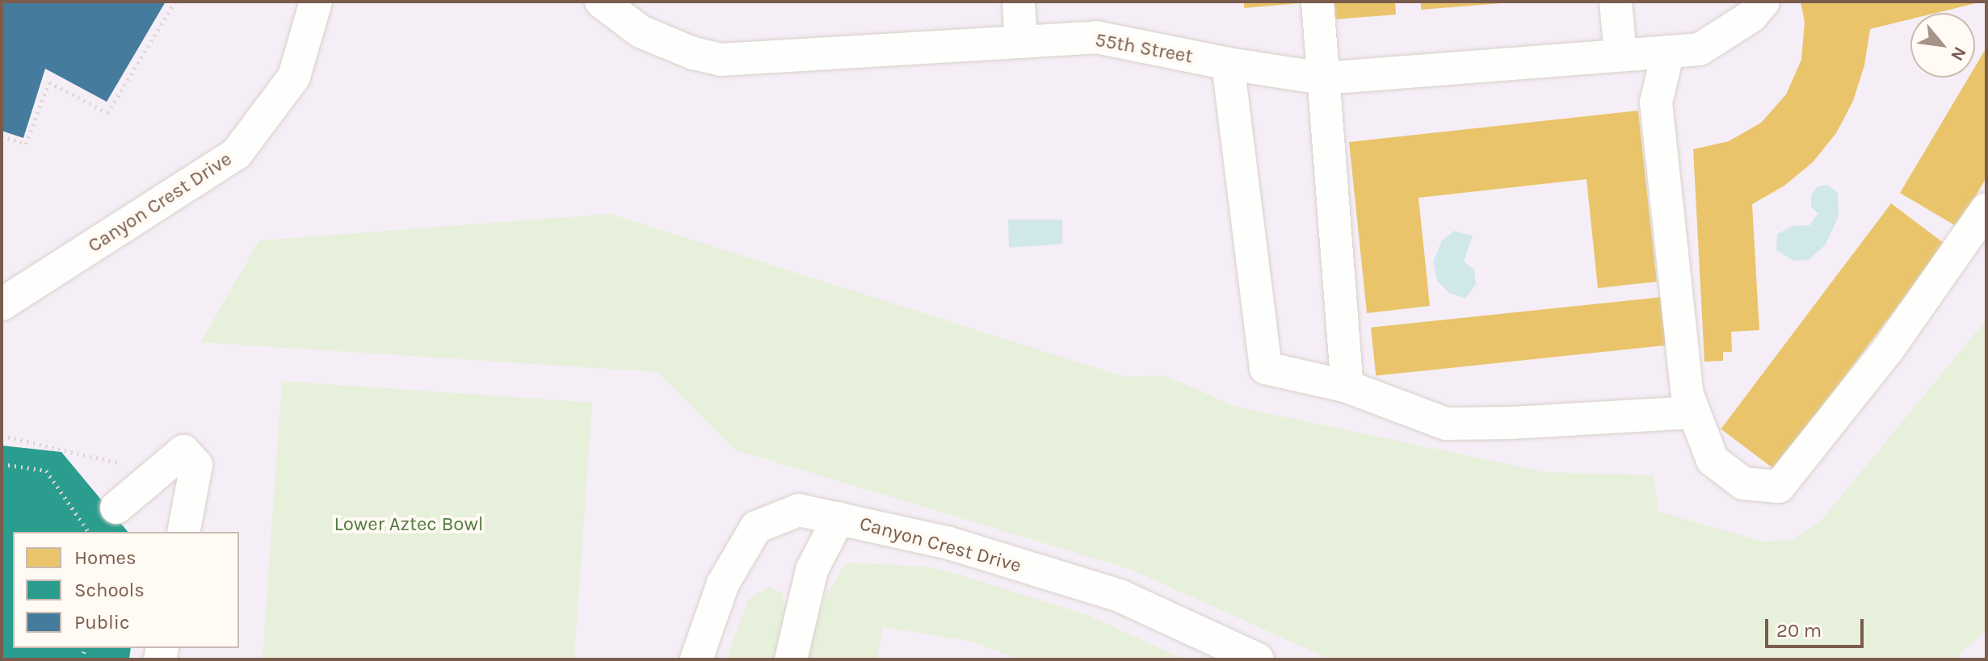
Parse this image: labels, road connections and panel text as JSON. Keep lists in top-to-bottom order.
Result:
{
  "streets": {
    "street": ["55th Street", "Canyon Crest Drive"]
  },
  "parks": ["Lower Aztec Bowl"],
  "legend": ["Homes", "Schools", "Public"],
  "scale_bar": "20 m",
  "north": "bottom right"
}
